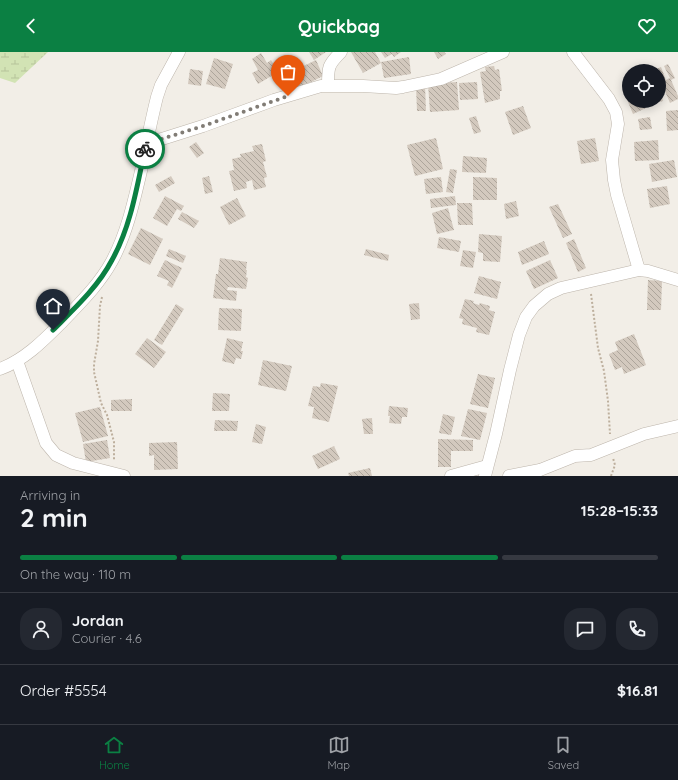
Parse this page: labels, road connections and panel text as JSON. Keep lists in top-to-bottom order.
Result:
{
  "page": {
    "header": "Quickbag",
    "heading": ["2 min", "Arriving in", "15:28–15:33"],
    "panel": [
      "Jordan",
      "Courier · 4.6",
      "Order #5554",
      "$16.81"
    ],
    "bar": "On the way · 110 m",
    "tabs": ["Home", "Map", "Saved"]
  }
}
